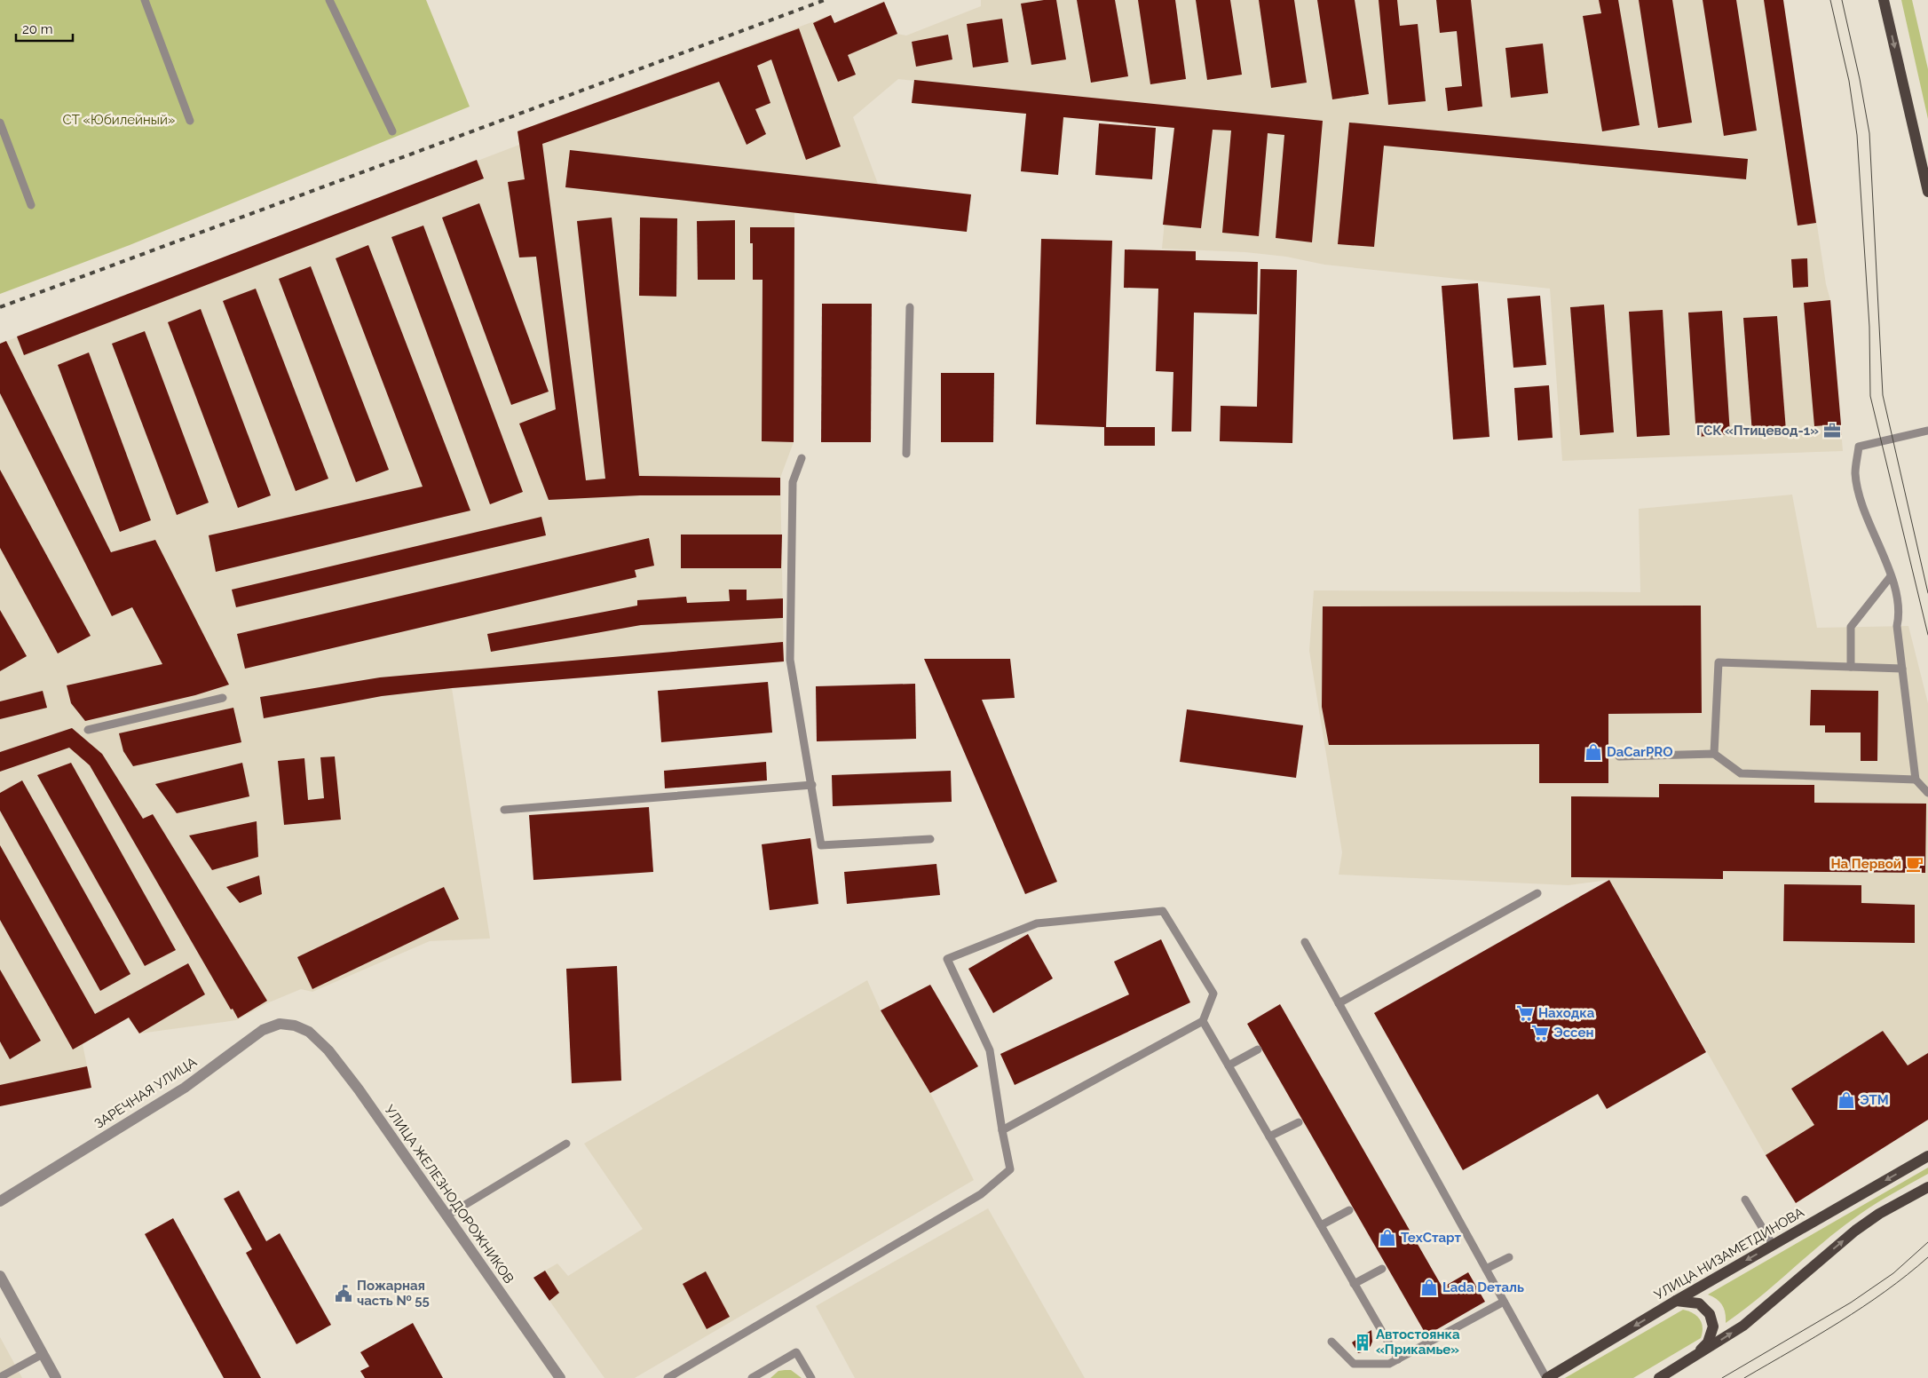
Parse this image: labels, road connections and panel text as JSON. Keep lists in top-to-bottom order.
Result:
{
  "streets": {
    "main road": ["УЛИЦА НИЗАМЕТДИНОВА"],
    "street": ["ЗАРЕЧНАЯ УЛИЦА", "УЛИЦА ЖЕЛЕЗНОДОРОЖНИКОВ"]
  },
  "crossings": [
    ["ЗАРЕЧНАЯ УЛИЦА", "УЛИЦА ЖЕЛЕЗНОДОРОЖНИКОВ"]
  ],
  "parks": ["СТ «Юбилейный»"],
  "places": {
    "office": ["ГСК «Птицевод-1»"],
    "shop": [
      "DaCarPRO",
      "ЭТМ",
      "ТехСтарт",
      "Lada Dеталь"
    ],
    "cafe": ["На Первой"],
    "supermarket": ["Находка", "Эссен"],
    "public building": ["Пожарная часть № 55"],
    "building": ["Автостоянка «Прикамье»"]
  },
  "scale_bar": "20 m"
}
